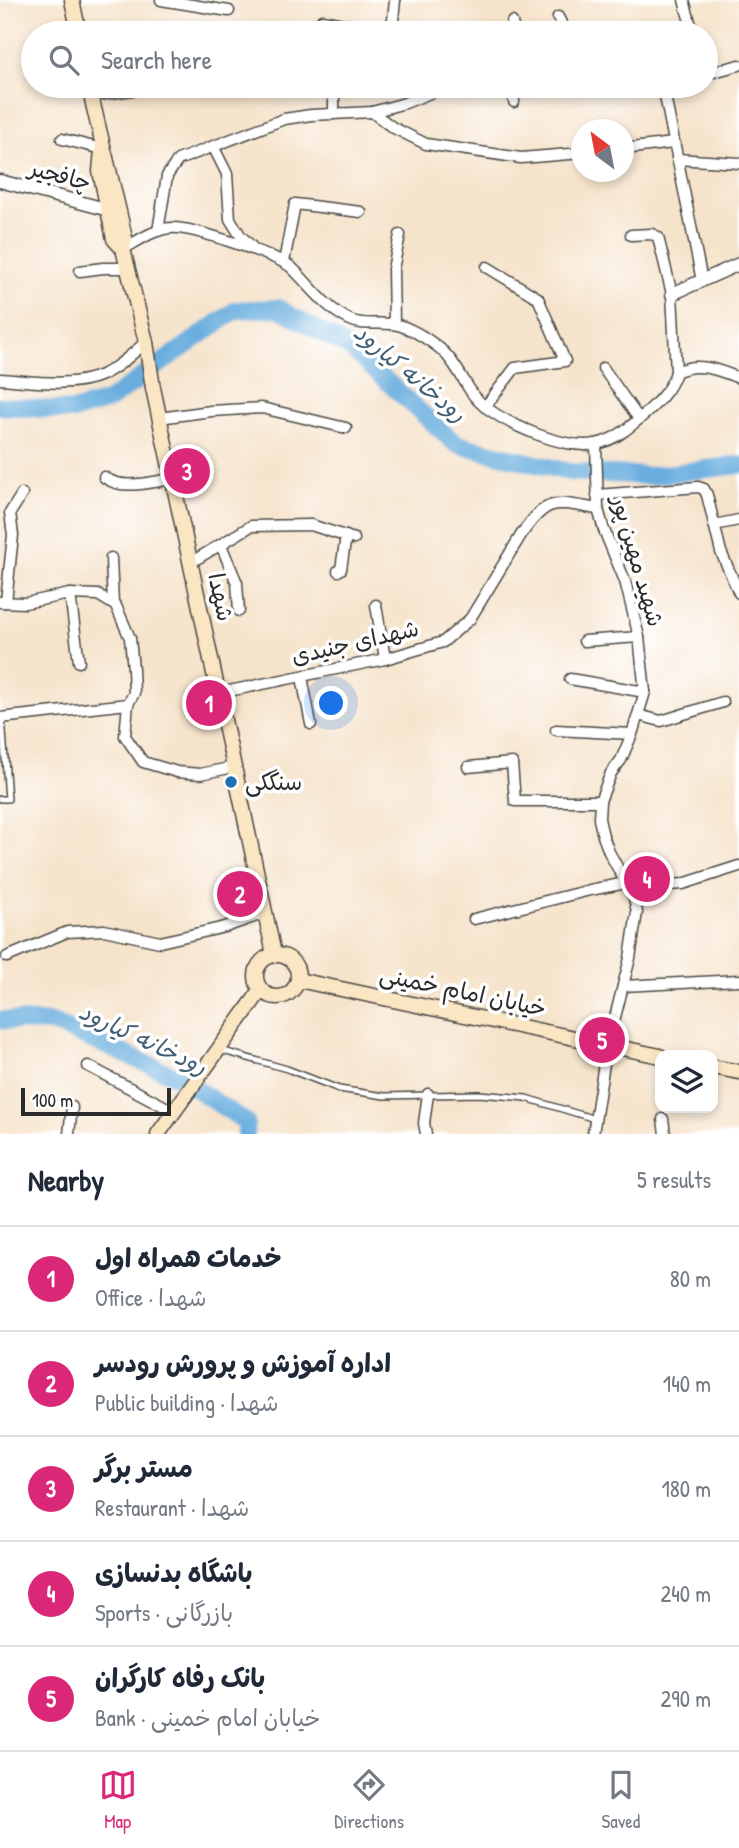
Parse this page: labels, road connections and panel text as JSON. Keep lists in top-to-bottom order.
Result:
{
  "streets": {
    "main road": ["شهدا", "خیابان امام خمینی"],
    "street": ["چافجیر", "شهید مهین پور", "شهدای جنیدی"]
  },
  "crossings": [
    ["چافجیر", "شهدا"],
    ["شهید مهین پور", "شهدای جنیدی"],
    ["شهید مهین پور", "خیابان امام خمینی"],
    ["شهدا", "شهدای جنیدی"],
    ["شهدا", "خیابان امام خمینی"]
  ],
  "water": ["رودخانه کیارود"],
  "places": ["سنگکى"],
  "scale_bar": "100 m",
  "north": "top left",
  "page": {
    "search": "Search here",
    "pins": [
      "3",
      "1",
      "4",
      "2",
      "5"
    ],
    "scale": "100 m",
    "heading": ["Nearby", "5 results"],
    "list": [
      {
        "mark": "1",
        "name": "خدمات همراه اول",
        "note": "Office · شهدا",
        "value": "80 m"
      },
      {
        "mark": "2",
        "name": "اداره آموزش و پرورش رودسر",
        "note": "Public building · شهدا",
        "value": "140 m"
      },
      {
        "mark": "3",
        "name": "مستر برگر",
        "note": "Restaurant · شهدا",
        "value": "180 m"
      },
      {
        "mark": "4",
        "name": "باشگاه بدنسازى",
        "note": "Sports · بازرگانی",
        "value": "240 m"
      },
      {
        "mark": "5",
        "name": "بانک رفاه کارگران",
        "note": "Bank · خیابان امام خمینی",
        "value": "290 m"
      }
    ],
    "nav": ["Map", "Directions", "Saved"]
  }
}
